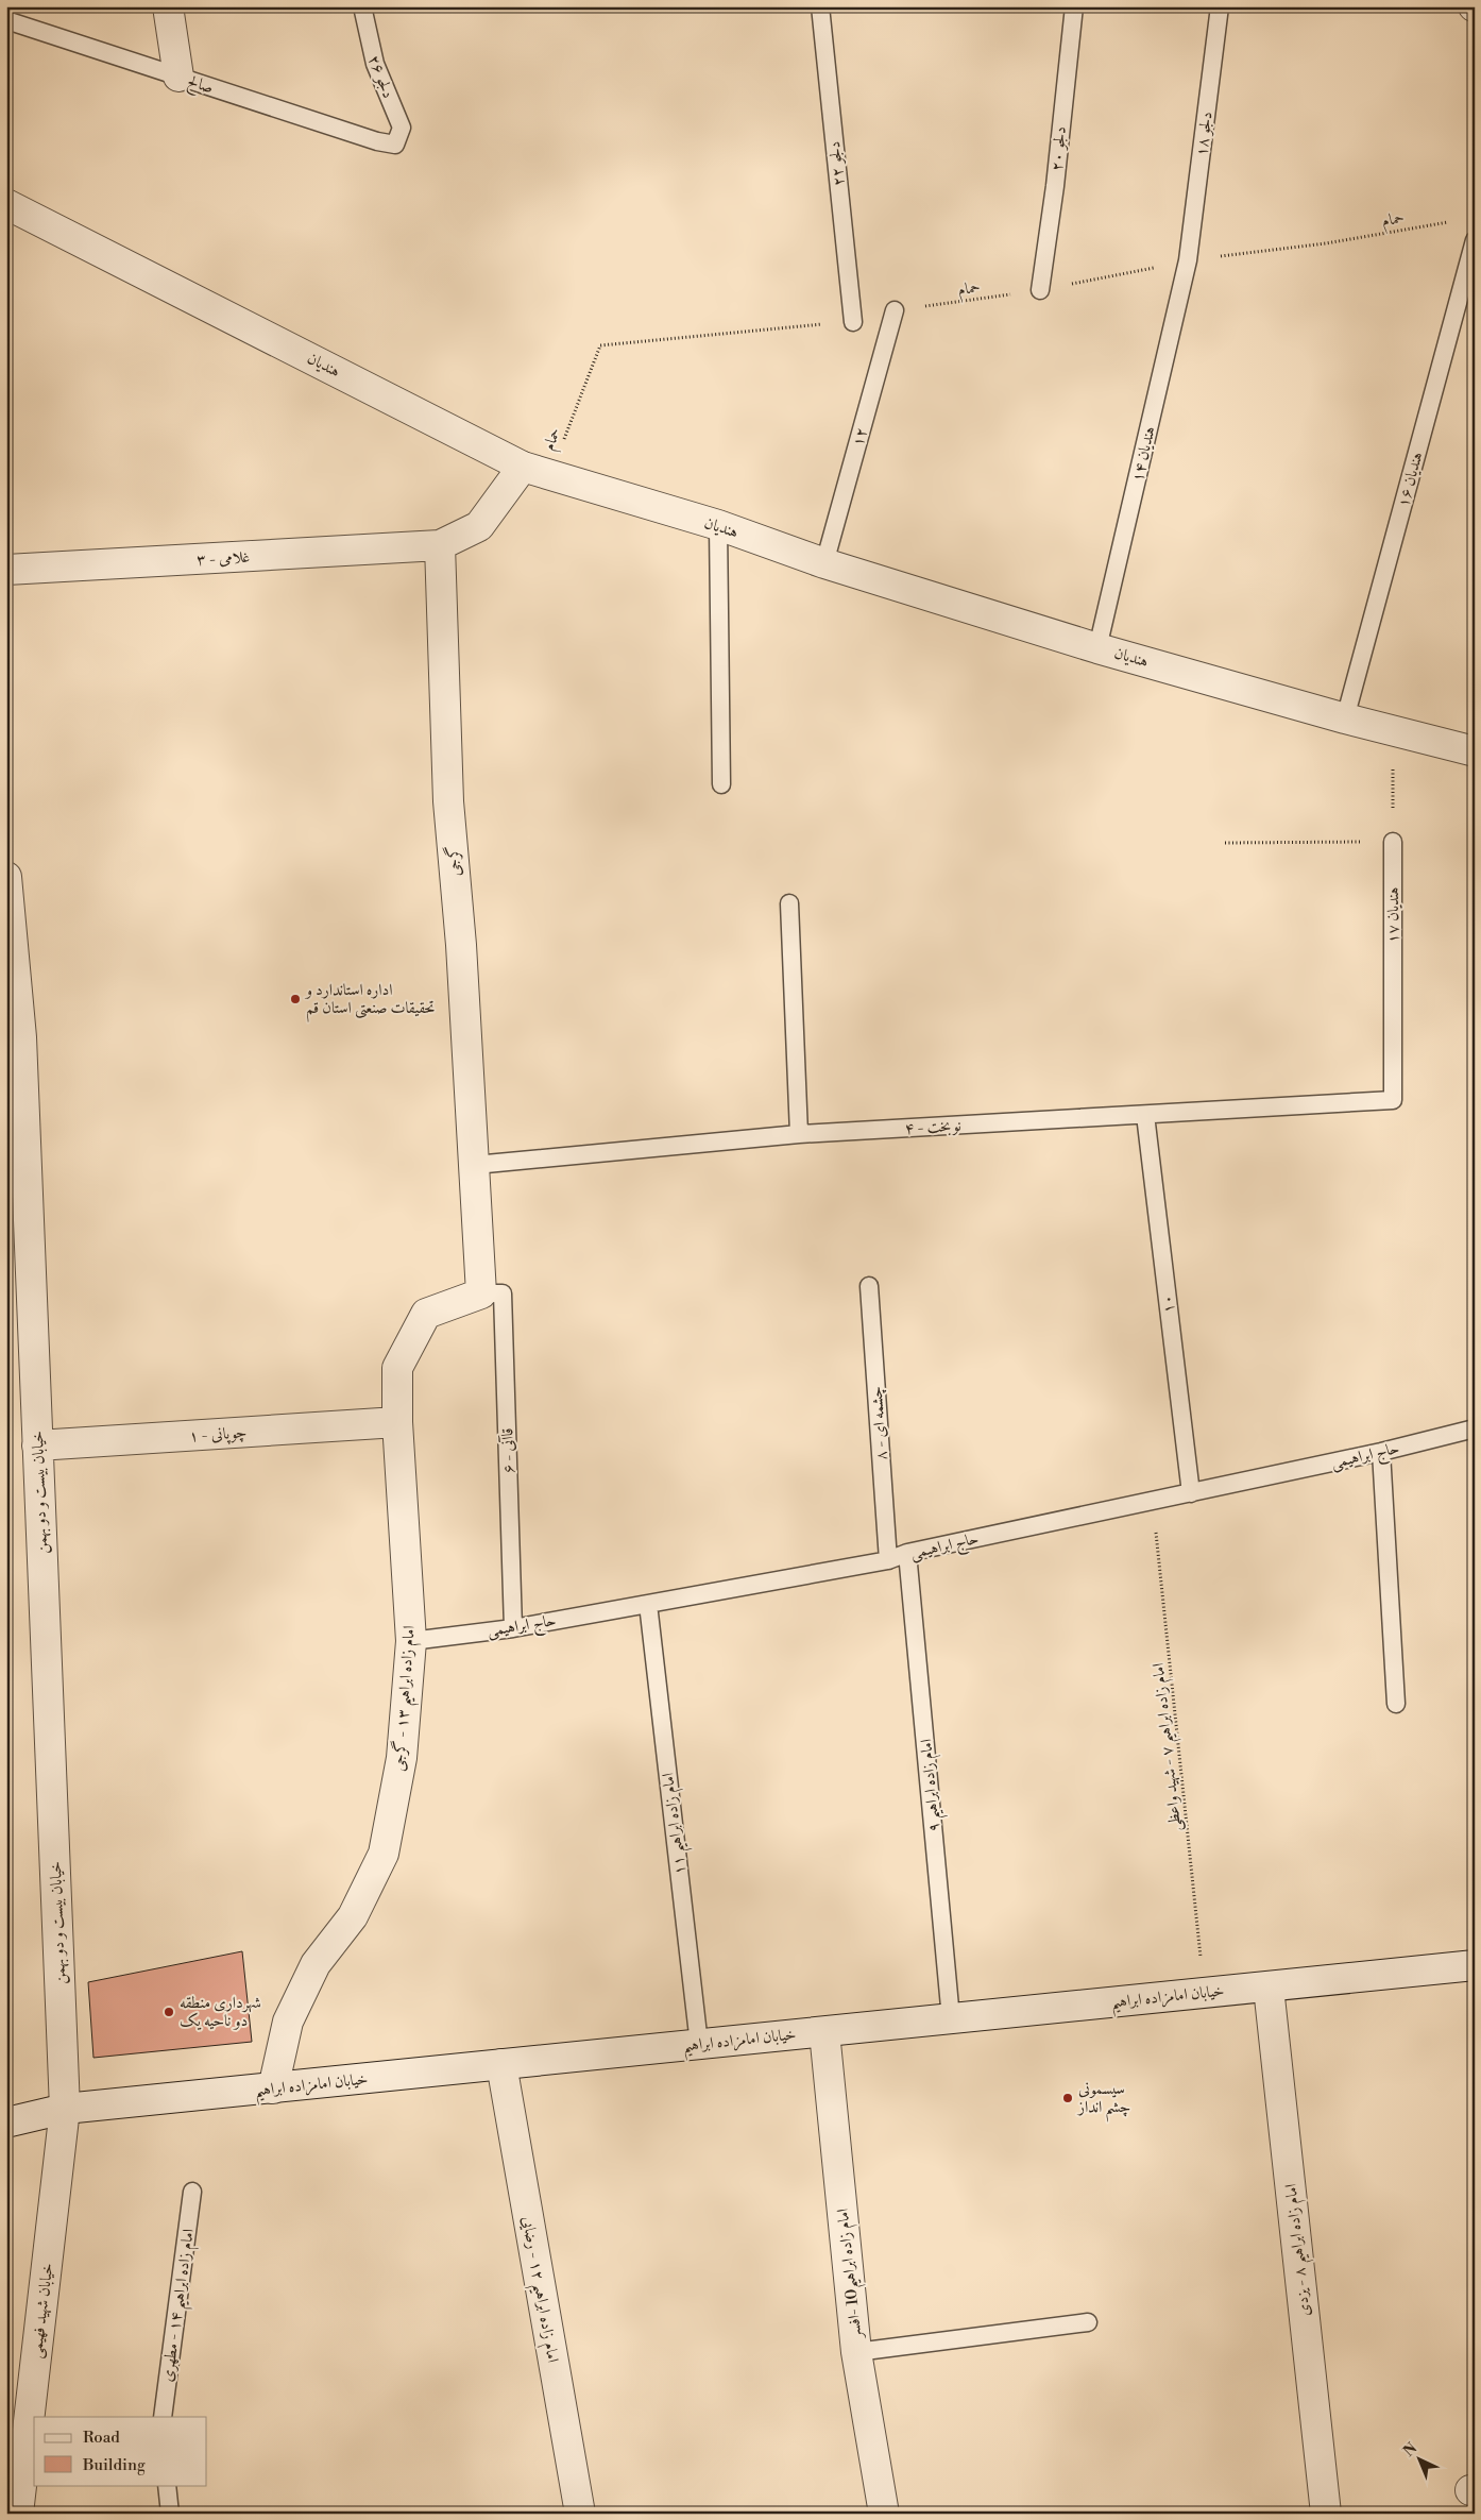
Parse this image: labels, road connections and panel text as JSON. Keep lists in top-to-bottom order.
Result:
{
  "streets": {
    "street": [
      "هندیان",
      "۳ - غلامی",
      "گرجی",
      "۱ - چوپانی",
      "خیابان بیست و دو بهمن",
      "امام زاده ابراهیم ۱۳ - گرجی",
      "خیابان امامزاده ابراهیم",
      "امام زاده ابراهیم ۸ - یزدی",
      "امام زاده ابراهیم10 -افسر",
      "امام زاده ابراهیم ۱۲ - رضایی",
      "خیابان شهید فهیمی"
    ],
    "lane": [
      "دلجو ۲۶",
      "صالح",
      "دلجو ۱۸",
      "دلجو ۲۰",
      "دلجو ۲۲",
      "۱۲",
      "هندیان ۱۴",
      "هندیان ۱۶",
      "هندیان ۱۷",
      "۴ - نوبخت",
      "۱۰",
      "۸ - چشمه ای",
      "۶ - قاآنی",
      "حاج ابراهیمی",
      "امام زاده ابراهيم ۹",
      "امام زاده ابراهیم ۱۱",
      "امام زاده ابراهیم ۱۴ - مطهری"
    ],
    "path": ["حمام", "امام زاده ابراهیم ۷ - شهید واعظی"]
  },
  "crossings": [
    ["دلجو ۲۶", "صالح"],
    ["دلجو ۱۸", "حمام"],
    ["دلجو ۱۸", "هندیان ۱۴"],
    ["دلجو ۲۰", "حمام"],
    ["دلجو ۲۲", "حمام"],
    ["حمام", "هندیان"],
    ["حمام", "۱۲"],
    ["حمام", "هندیان ۱۴"],
    ["هندیان", "۱۲"],
    ["هندیان", "هندیان ۱۴"],
    ["هندیان", "هندیان ۱۶"],
    ["۳ - غلامی", "گرجی"],
    ["گرجی", "۴ - نوبخت"],
    ["گرجی", "۶ - قاآنی"],
    ["گرجی", "امام زاده ابراهیم ۱۳ - گرجی"],
    ["هندیان ۱۷", "۴ - نوبخت"],
    ["۴ - نوبخت", "۱۰"],
    ["۱۰", "حاج ابراهیمی"],
    ["۸ - چشمه ای", "حاج ابراهیمی"],
    ["۱ - چوپانی", "خیابان بیست و دو بهمن"],
    ["۱ - چوپانی", "امام زاده ابراهیم ۱۳ - گرجی"],
    ["۶ - قاآنی", "حاج ابراهیمی"],
    ["۶ - قاآنی", "امام زاده ابراهیم ۱۳ - گرجی"],
    ["حاج ابراهیمی", "امام زاده ابراهیم ۱۳ - گرجی"],
    ["حاج ابراهیمی", "امام زاده ابراهیم ۷ - شهید واعظی"],
    ["حاج ابراهیمی", "امام زاده ابراهيم ۹"],
    ["حاج ابراهیمی", "امام زاده ابراهیم ۱۱"],
    ["خیابان بیست و دو بهمن", "خیابان امامزاده ابراهیم"],
    ["خیابان بیست و دو بهمن", "خیابان شهید فهیمی"],
    ["امام زاده ابراهیم ۱۳ - گرجی", "خیابان امامزاده ابراهیم"],
    ["امام زاده ابراهیم ۷ - شهید واعظی", "خیابان امامزاده ابراهیم"],
    ["امام زاده ابراهيم ۹", "خیابان امامزاده ابراهیم"],
    ["امام زاده ابراهیم ۱۱", "خیابان امامزاده ابراهیم"],
    ["خیابان امامزاده ابراهیم", "امام زاده ابراهیم ۸ - یزدی"],
    ["خیابان امامزاده ابراهیم", "امام زاده ابراهیم10 -افسر"],
    ["خیابان امامزاده ابراهیم", "امام زاده ابراهیم ۱۲ - رضایی"],
    ["خیابان امامزاده ابراهیم", "خیابان شهید فهیمی"]
  ],
  "places": ["اداره استاندارد و تحقیقات صنعتی استان قم", "شهرداری منطقه دو ناحیه یک", "سیسمونی چشم انداز"],
  "legend": ["Road", "Building"],
  "north": "top left"
}
